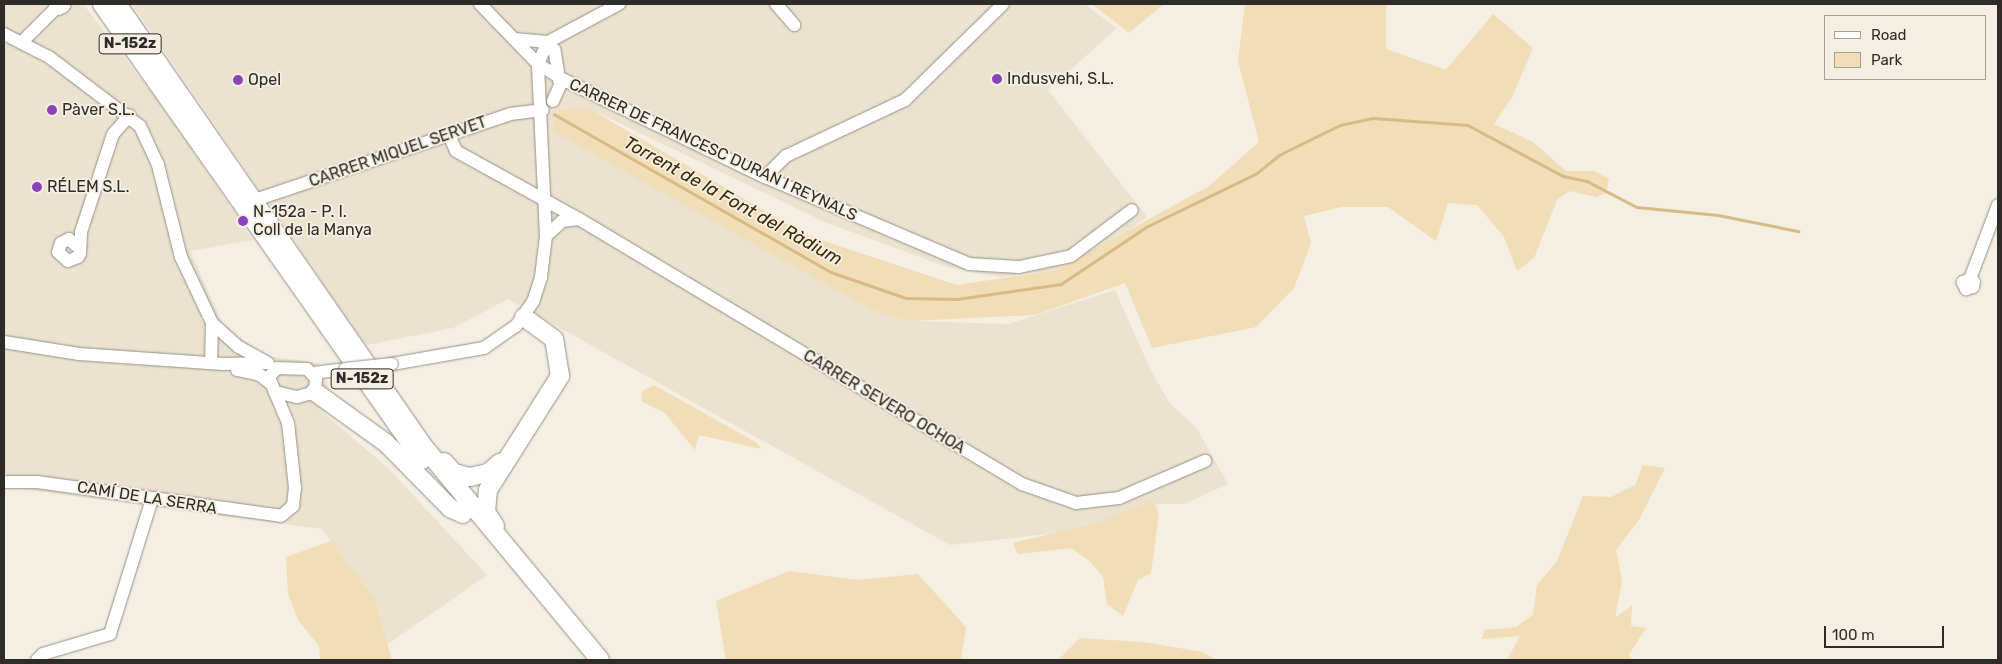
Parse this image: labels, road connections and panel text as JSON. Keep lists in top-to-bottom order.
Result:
{
  "streets": {
    "highway": ["N-152z"],
    "street": [
      "CARRER DE FRANCESC DURAN I REYNALS",
      "CARRER MIQUEL SERVET",
      "CARRER SEVERO OCHOA",
      "CAMÍ DE LA SERRA"
    ]
  },
  "crossings": [
    ["N-152z", "CARRER MIQUEL SERVET"],
    ["CARRER DE FRANCESC DURAN I REYNALS", "CARRER MIQUEL SERVET"],
    ["CARRER MIQUEL SERVET", "CARRER SEVERO OCHOA"]
  ],
  "water": ["Torrent de la Font del Ràdium"],
  "places": [
    "Indusvehi, S.L.",
    "Opel",
    "Pàver S.L.",
    "RÉLEM S.L.",
    "N-152a - P. I. Coll de la Manya"
  ],
  "legend": ["Road", "Park"],
  "scale_bar": "100 m"
}
